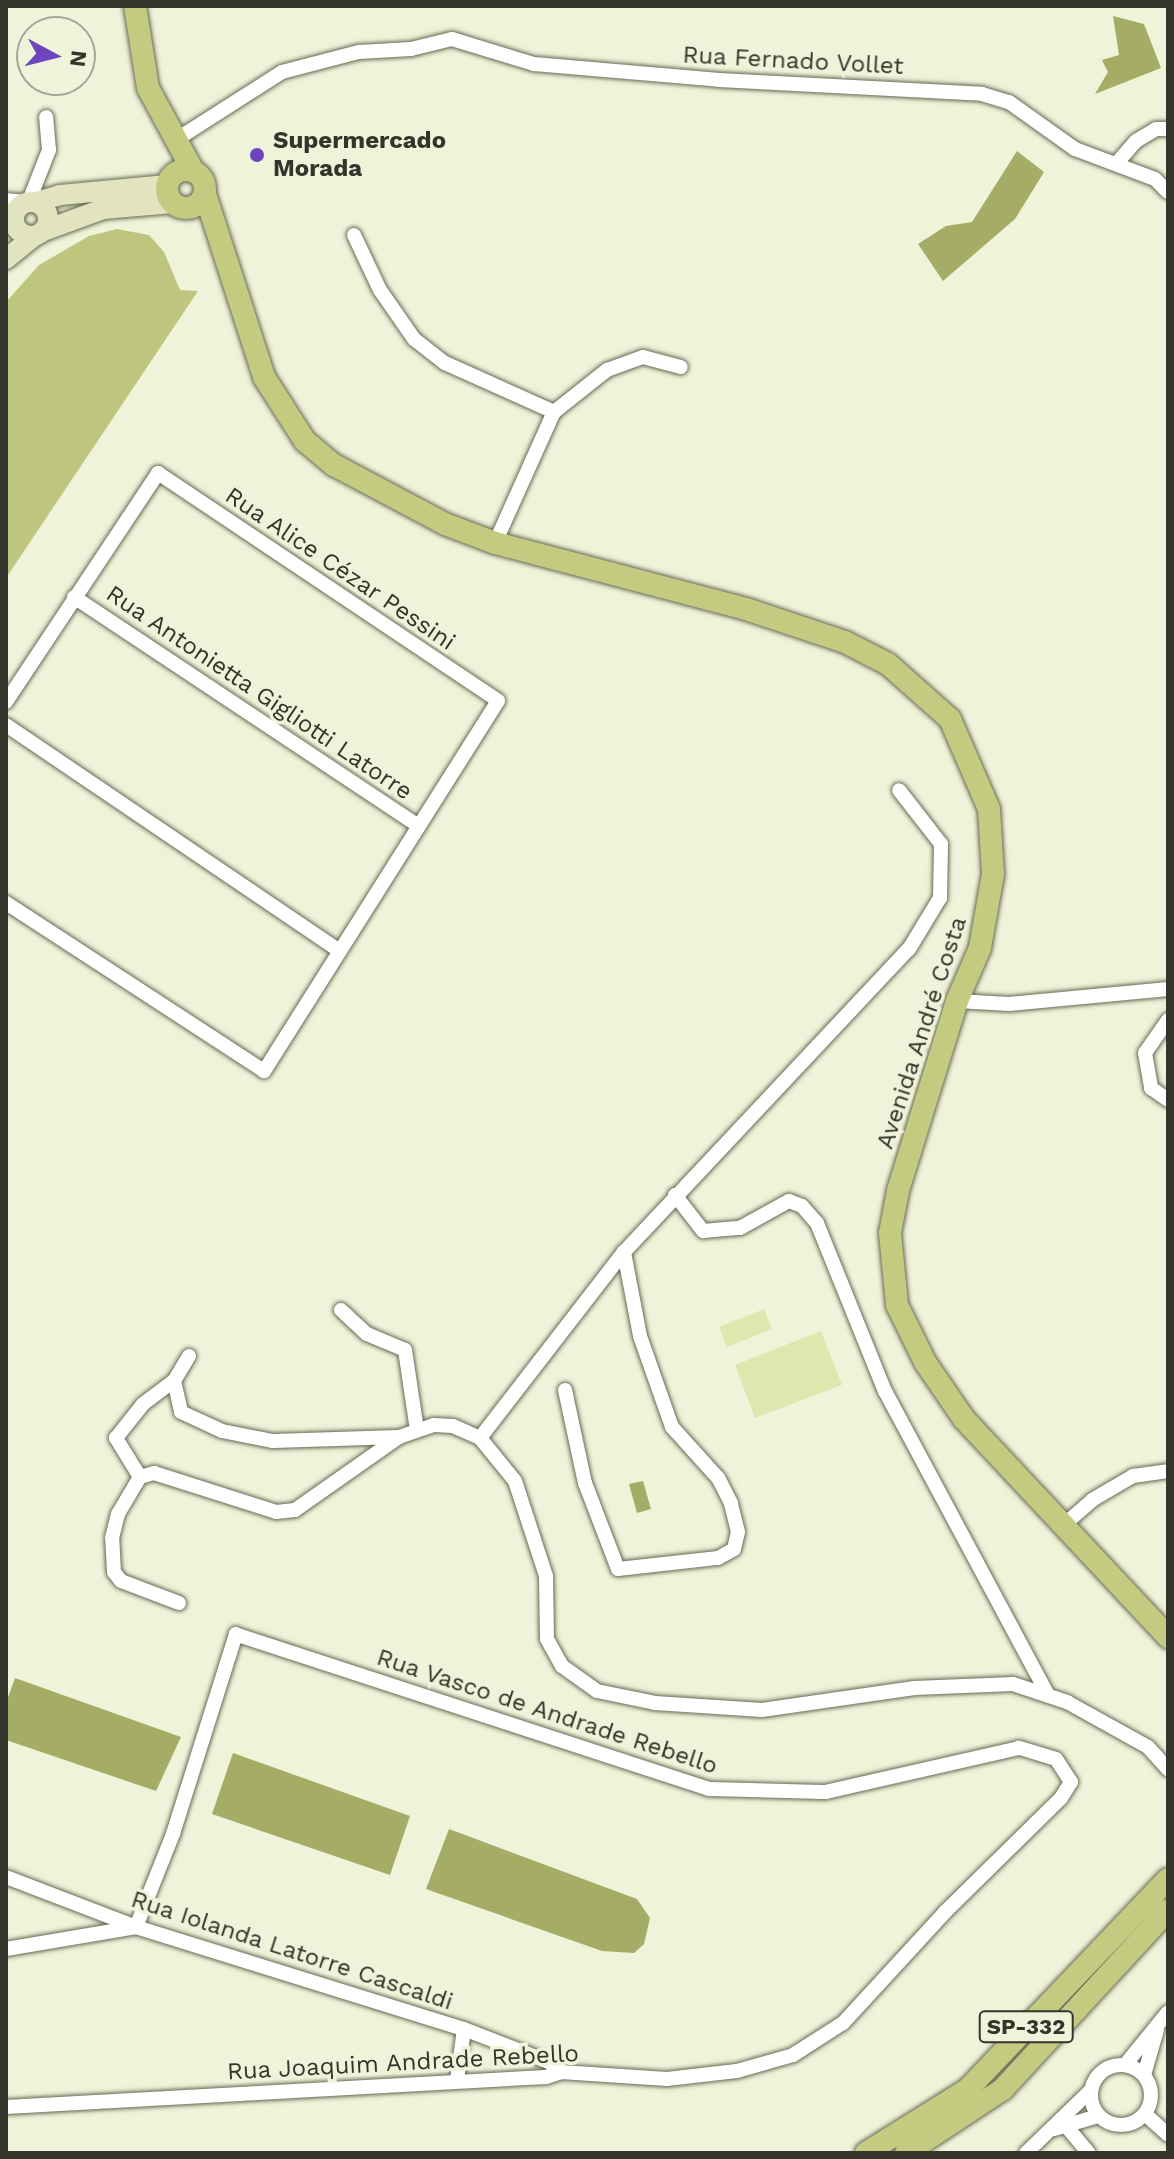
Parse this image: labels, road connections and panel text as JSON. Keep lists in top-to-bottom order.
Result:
{
  "streets": {
    "main road": ["Avenida André Costa", "SP-332"],
    "street": [
      "Rua Fernado Vollet",
      "Rua Alice Cézar Pessini",
      "Rua Antonietta Gigliotti Latorre",
      "Rua Vasco de Andrade Rebello",
      "Rua Iolanda Latorre Cascaldi",
      "Rua Joaquim Andrade Rebello"
    ]
  },
  "crossings": [
    ["Rua Alice Cézar Pessini", "Rua Antonietta Gigliotti Latorre"],
    ["Rua Vasco de Andrade Rebello", "Rua Iolanda Latorre Cascaldi"],
    ["Rua Vasco de Andrade Rebello", "Rua Joaquim Andrade Rebello"],
    ["Rua Iolanda Latorre Cascaldi", "Rua Joaquim Andrade Rebello"]
  ],
  "places": ["Supermercado Morada"],
  "north": "right"
}
